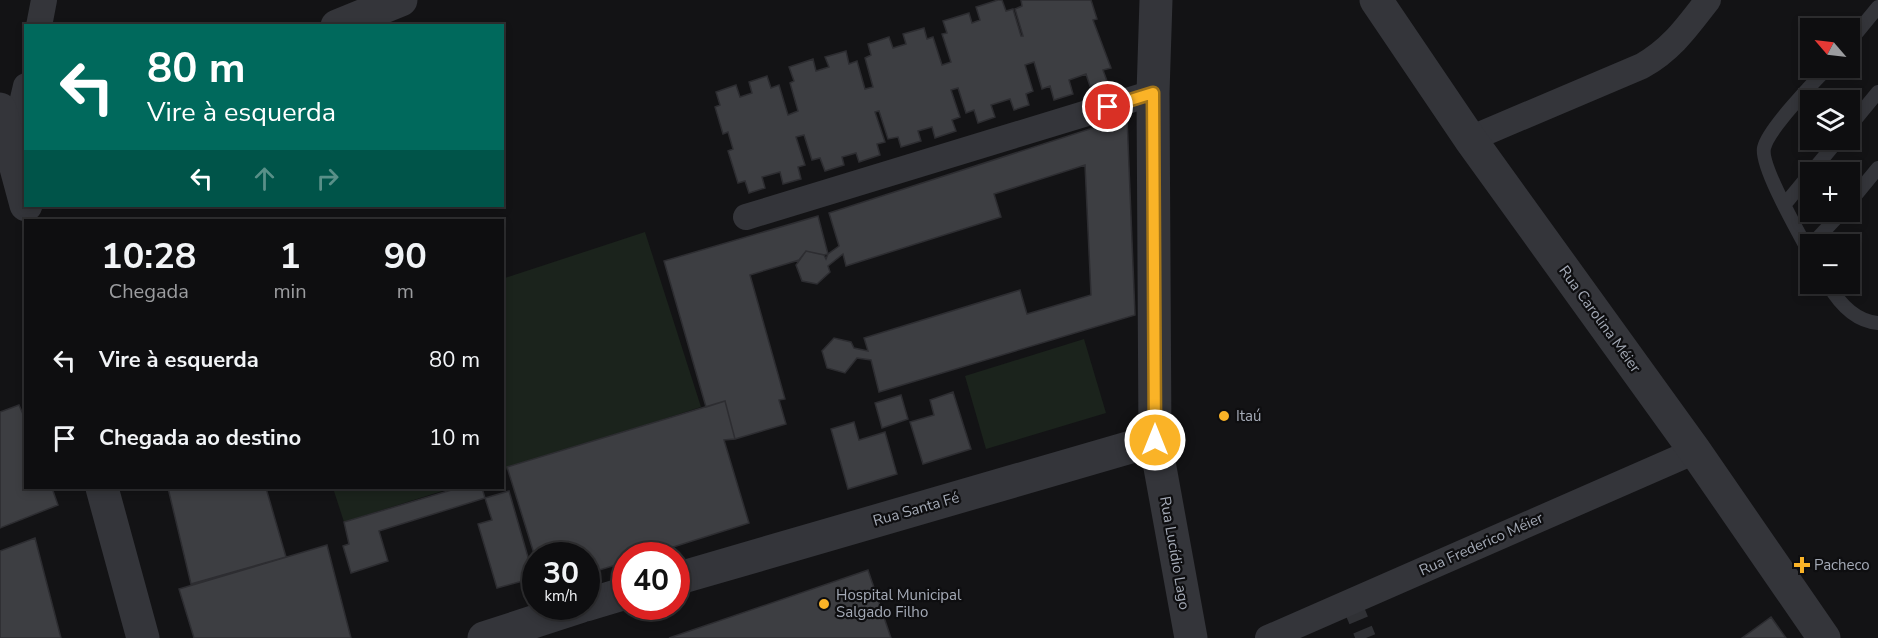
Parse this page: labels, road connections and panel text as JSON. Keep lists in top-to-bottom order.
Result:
{
  "streets": {
    "street": [
      "Rua Carolina Méier",
      "Rua Santa Fé",
      "Rua Frederico Méier",
      "Rua Lucídio Lago"
    ]
  },
  "crossings": [
    ["Rua Carolina Méier", "Rua Frederico Méier"],
    ["Rua Santa Fé", "Rua Lucídio Lago"]
  ],
  "places": {
    "other": ["Itaú", "Hospital Municipal Salgado Filho"],
    "health": ["Pacheco"]
  },
  "north": "top left",
  "page": {
    "map_buttons": ["+", "−"],
    "turn": ["80 m", "Vire à esquerda"],
    "eta": [
      "10:28",
      "Chegada",
      "1",
      "min",
      "90",
      "m"
    ],
    "list": [
      {
        "name": "Vire à esquerda",
        "value": "80 m"
      },
      {
        "name": "Chegada ao destino",
        "value": "10 m"
      }
    ],
    "speed": "30 km/h",
    "limit": "40"
  }
}
